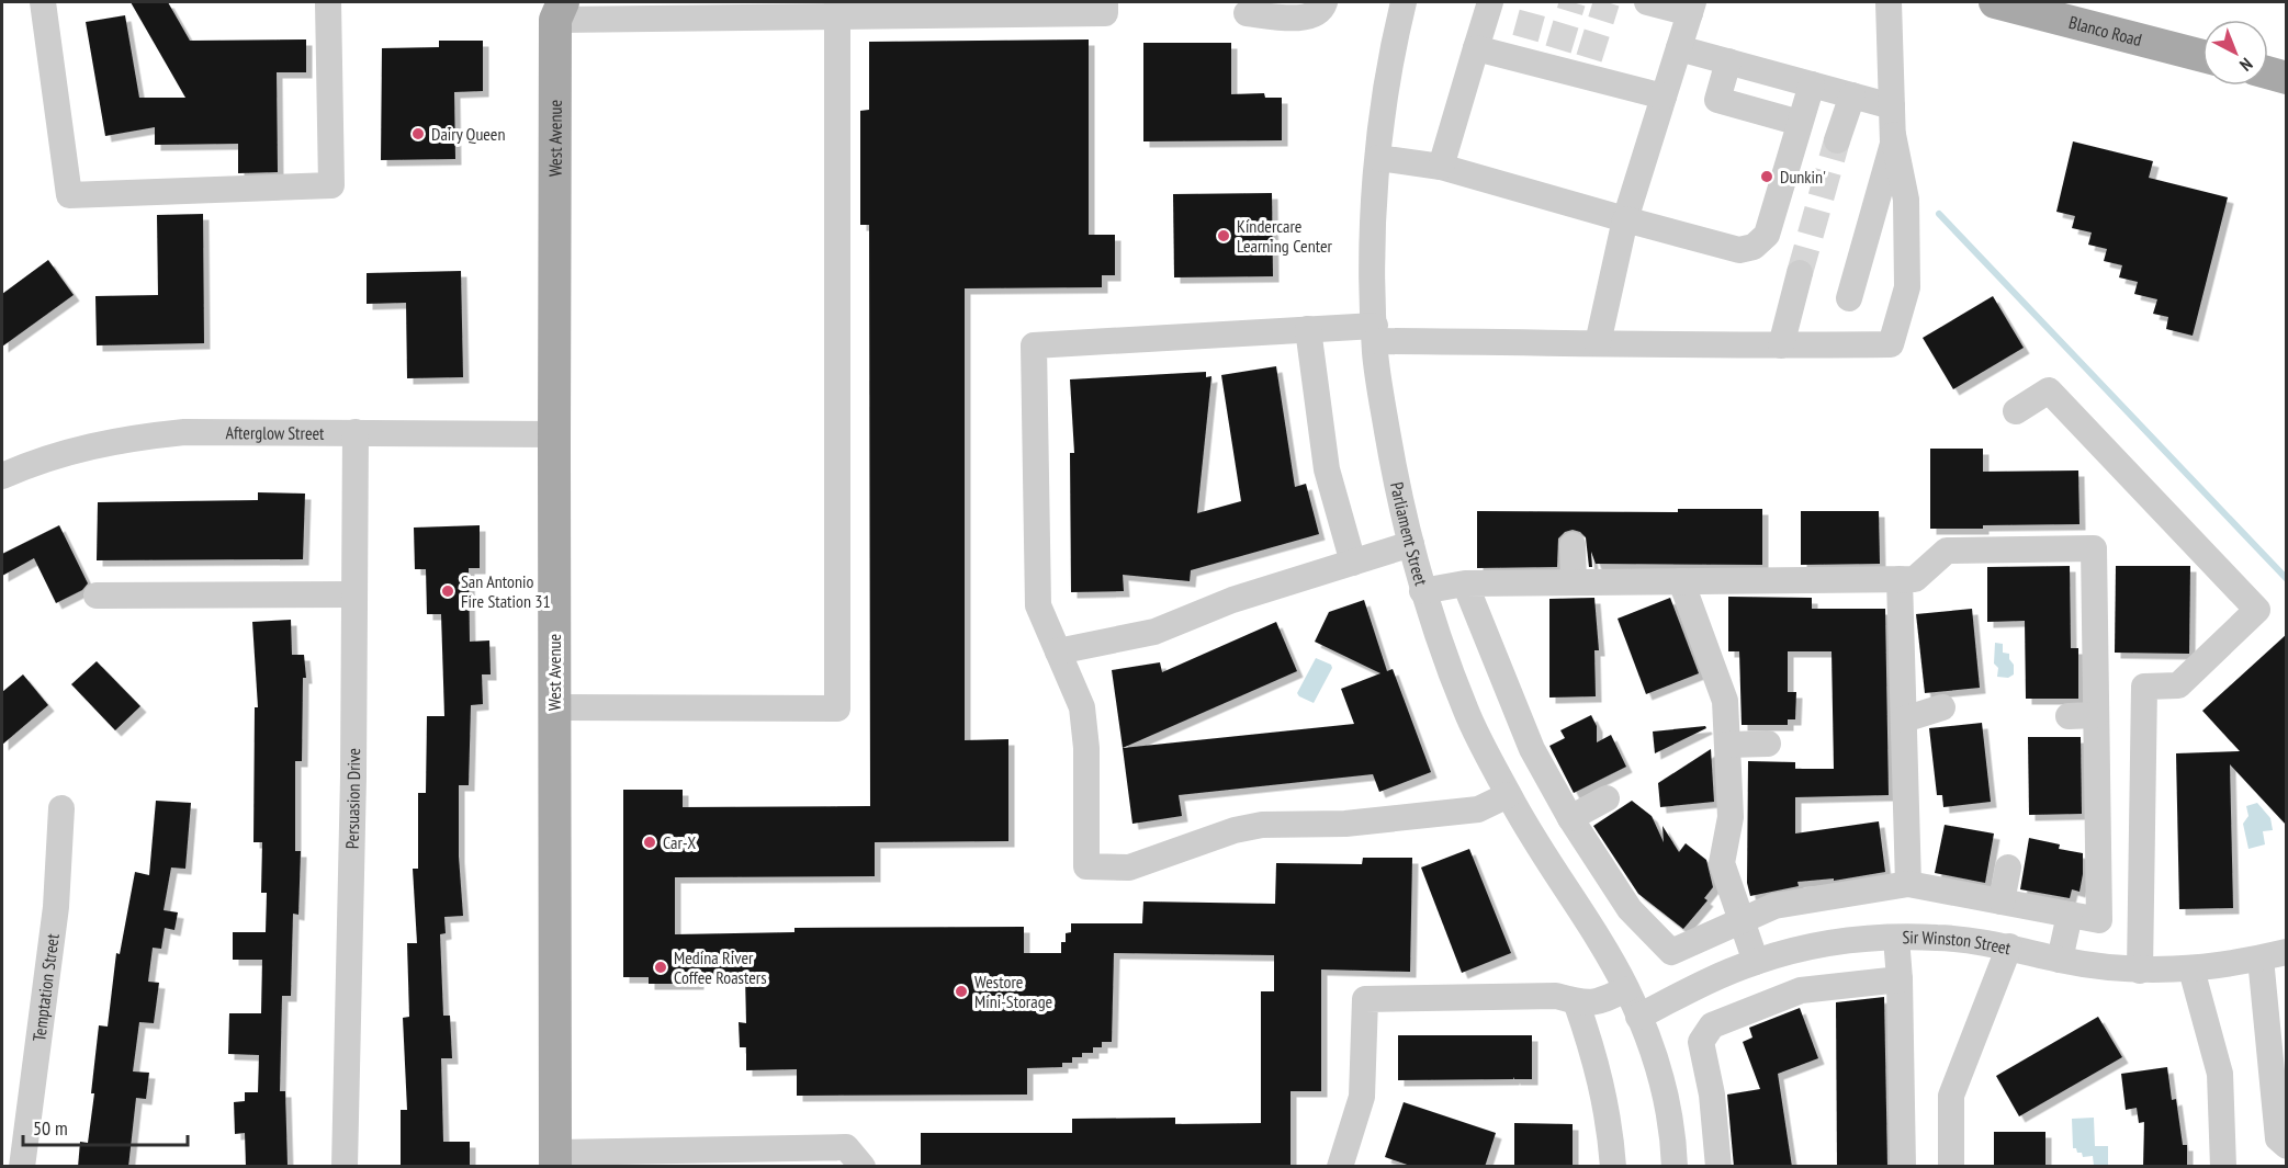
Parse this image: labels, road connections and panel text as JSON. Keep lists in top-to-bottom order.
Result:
{
  "streets": {
    "main road": ["Blanco Road", "West Avenue"],
    "street": [
      "Afterglow Street",
      "Parliament Street",
      "Persuasion Drive",
      "Sir Winston Street",
      "Temptation Street"
    ]
  },
  "crossings": [
    ["West Avenue", "Afterglow Street"],
    ["Afterglow Street", "Persuasion Drive"],
    ["Parliament Street", "Sir Winston Street"]
  ],
  "places": [
    "Dairy Queen",
    "Dunkin'",
    "Kindercare Learning Center",
    "San Antonio Fire Station 31",
    "Car-X",
    "Medina River Coffee Roasters",
    "Westore Mini-Storage"
  ],
  "scale_bar": "50 m",
  "north": "bottom right"
}
